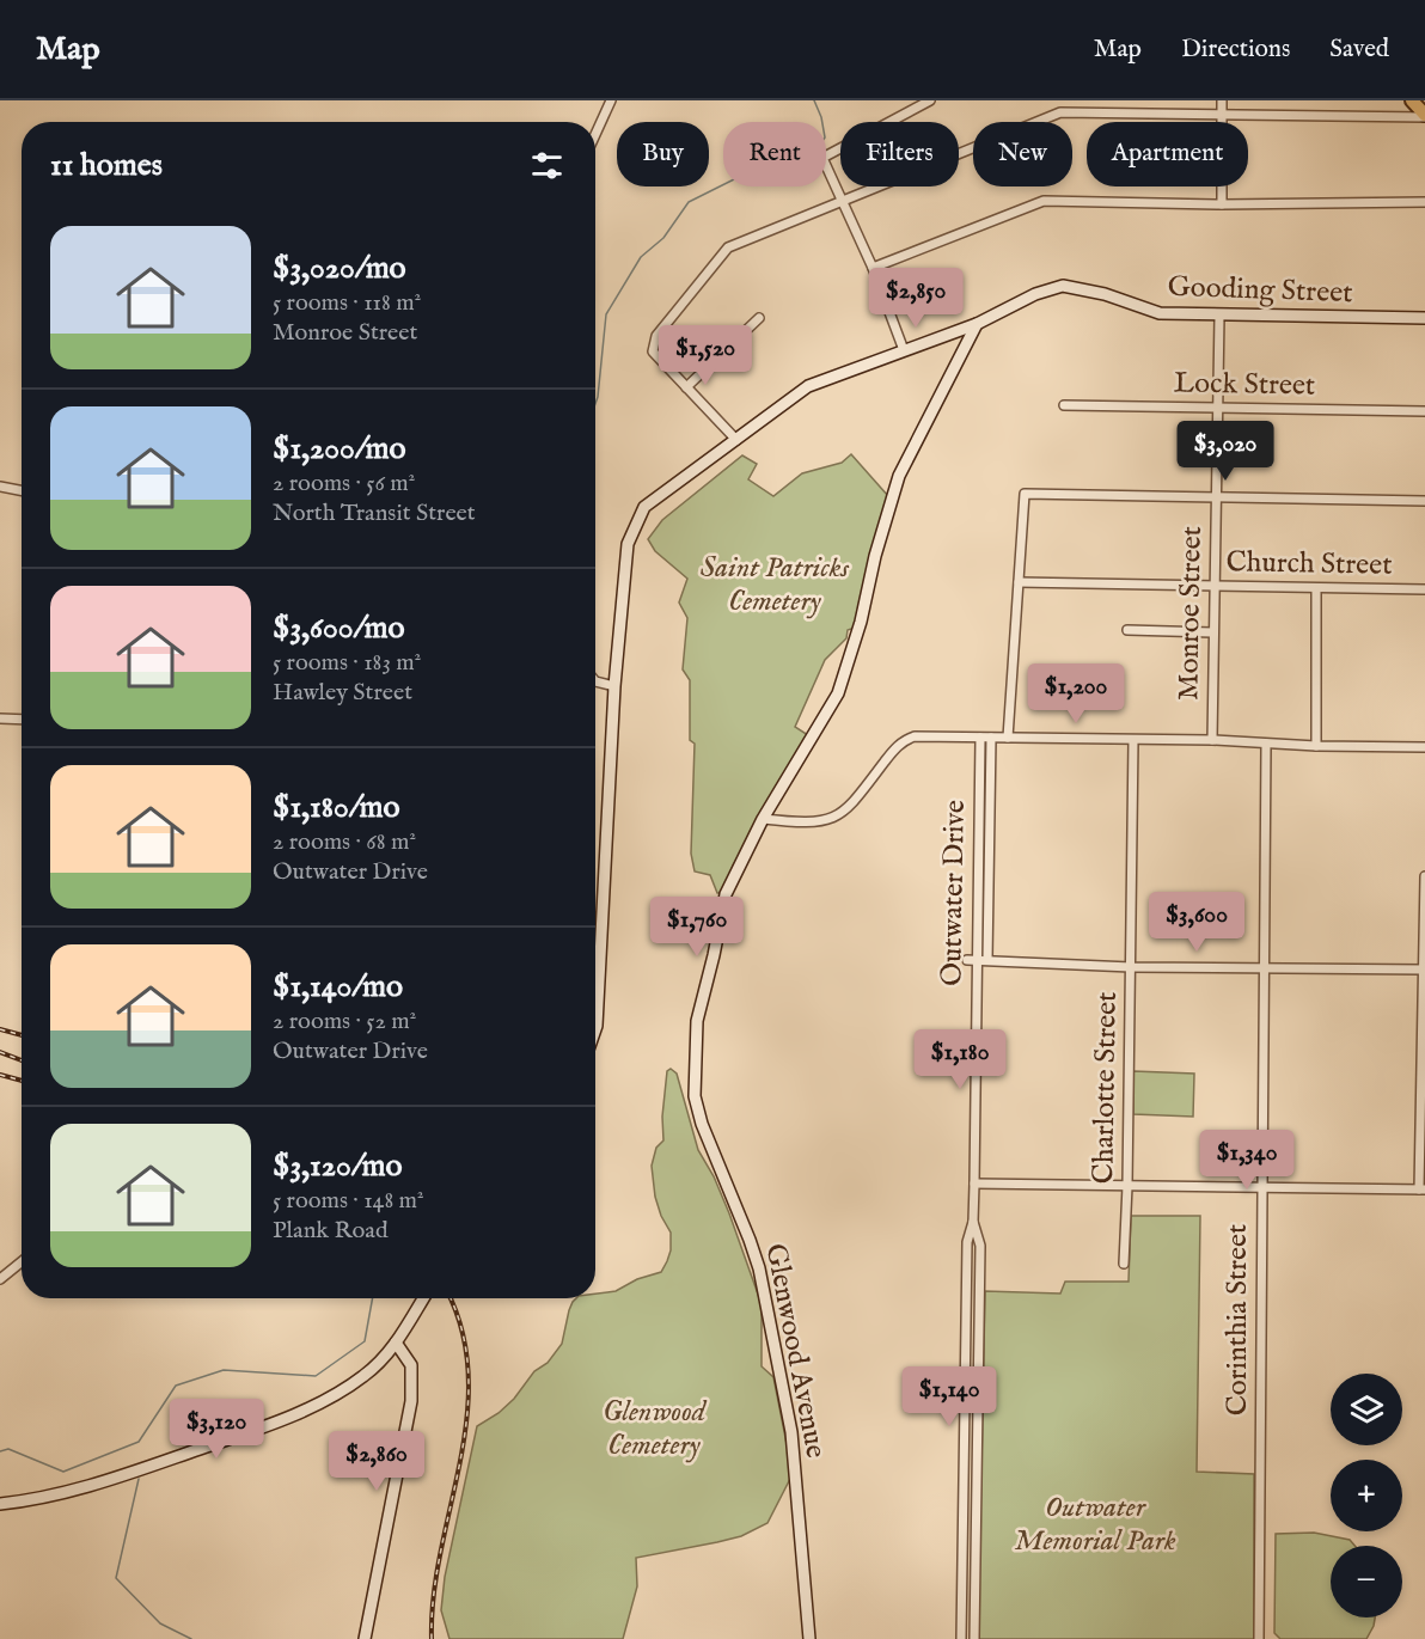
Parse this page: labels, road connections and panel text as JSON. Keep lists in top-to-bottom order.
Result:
{
  "streets": {
    "street": [
      "Gooding Street",
      "Lock Street",
      "Church Street",
      "Monroe Street",
      "Outwater Drive",
      "Charlotte Street",
      "Corinthia Street",
      "Glenwood Avenue"
    ]
  },
  "crossings": [
    ["Gooding Street", "Monroe Street"],
    ["Gooding Street", "Glenwood Avenue"],
    ["Lock Street", "Monroe Street"],
    ["Church Street", "Monroe Street"]
  ],
  "parks": ["Saint Patricks Cemetery", "Glenwood Cemetery", "Outwater Memorial Park"],
  "page": {
    "header": "Map",
    "nav": ["Map", "Directions", "Saved"],
    "chip": [
      "Buy",
      "Rent",
      "Filters",
      "New",
      "Apartment"
    ],
    "heading": "11 homes",
    "list": [
      {
        "name": "$3,020/mo",
        "note": "5 rooms · 118 m² · Monroe Street"
      },
      {
        "name": "$1,200/mo",
        "note": "2 rooms · 56 m² · North Transit Street"
      },
      {
        "name": "$3,600/mo",
        "note": "5 rooms · 183 m² · Hawley Street"
      },
      {
        "name": "$1,180/mo",
        "note": "2 rooms · 68 m² · Outwater Drive"
      },
      {
        "name": "$1,140/mo",
        "note": "2 rooms · 52 m² · Outwater Drive"
      },
      {
        "name": "$3,120/mo",
        "note": "5 rooms · 148 m² · Plank Road"
      }
    ],
    "price": [
      "$2,850",
      "$1,520",
      "$3,020",
      "$1,200",
      "$3,600",
      "$1,760",
      "$1,180",
      "$1,340",
      "$1,140",
      "$3,120",
      "$2,860"
    ],
    "map_buttons": ["+", "−"]
  }
}
